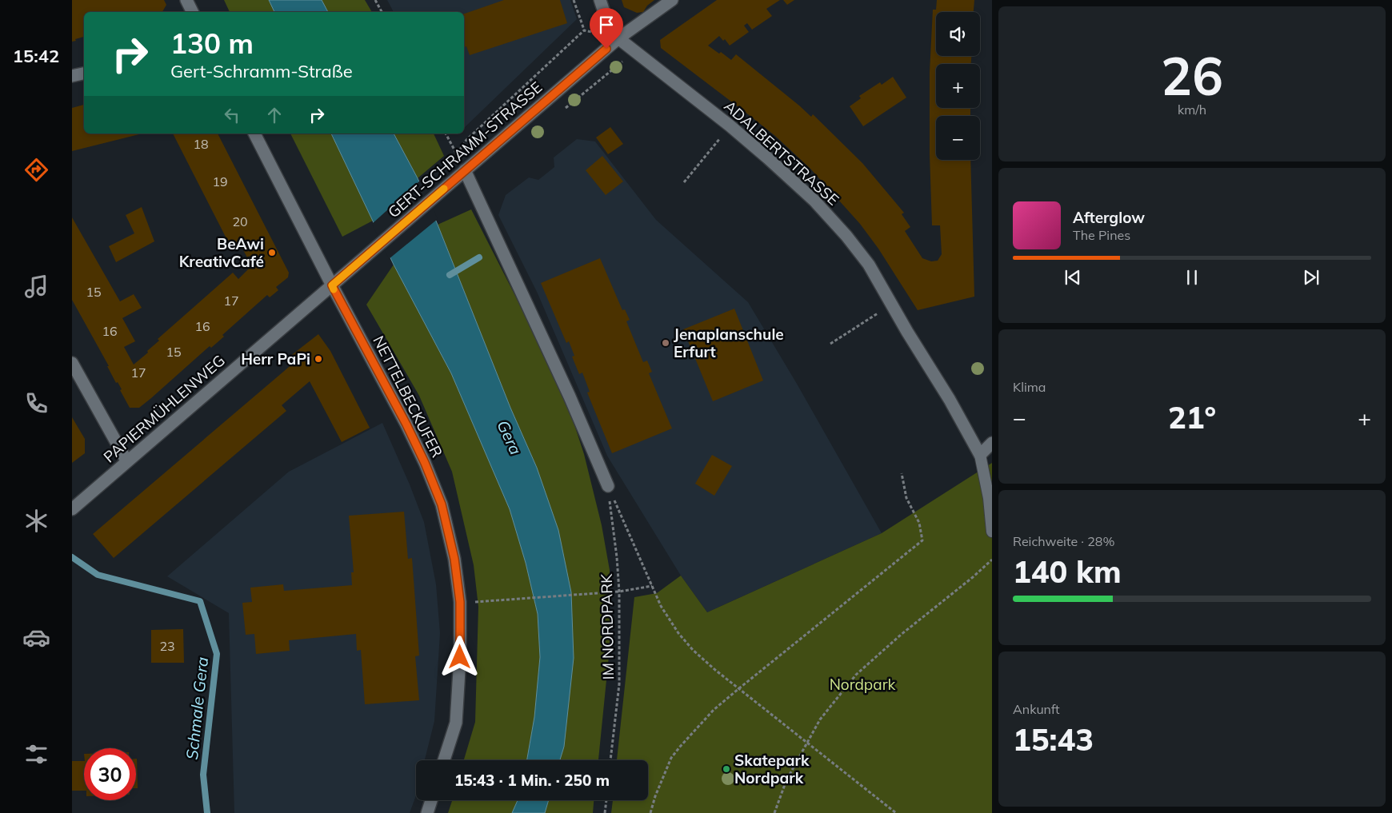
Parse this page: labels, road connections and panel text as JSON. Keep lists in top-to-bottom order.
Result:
{
  "streets": {
    "street": [
      "GERT-SCHRAMM-STRASSE",
      "ADALBERTSTRASSE",
      "NETTELBECKUFER",
      "PAPIERMÜHLENWEG"
    ],
    "path": ["IM NORDPARK"]
  },
  "crossings": [
    ["GERT-SCHRAMM-STRASSE", "ADALBERTSTRASSE"],
    ["GERT-SCHRAMM-STRASSE", "NETTELBECKUFER"],
    ["GERT-SCHRAMM-STRASSE", "PAPIERMÜHLENWEG"],
    ["NETTELBECKUFER", "PAPIERMÜHLENWEG"]
  ],
  "water": ["Gera", "Schmale Gera"],
  "parks": ["Nordpark"],
  "places": [
    "BeAwi KreativCafé",
    "Jenaplanschule Erfurt",
    "Herr PaPi",
    "Skatepark Nordpark"
  ],
  "house_numbers": [
    "18",
    "19",
    "20",
    "15",
    "17",
    "16",
    "16",
    "15",
    "17",
    "23"
  ],
  "page": {
    "tabs": "15:42",
    "tile": [
      ["26", "km/h"],
      "Klima",
      ["Reichweite · 28%", "140 km"],
      ["Ankunft", "15:43"]
    ],
    "map_buttons": ["+", "−"],
    "turn": ["130 m", "Gert-Schramm-Straße"],
    "song": ["Afterglow", "The Pines"],
    "heat": ["−", "21°", "+"],
    "limit": "30",
    "trip": "15:43 · 1 Min. · 250 m"
  }
}
